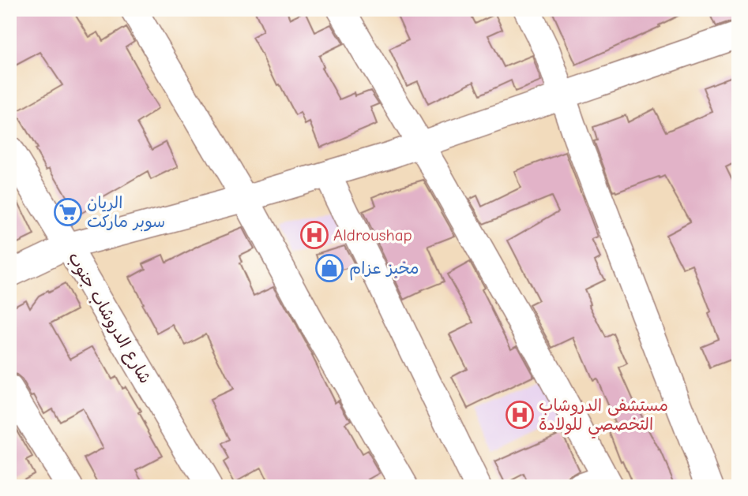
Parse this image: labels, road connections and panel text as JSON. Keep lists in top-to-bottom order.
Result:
{
  "streets": {
    "street": ["شارع الدروشاب جنوب"]
  },
  "places": {
    "supermarket": ["الريان سوبر ماركت"],
    "hospital": ["Aldroushap", "مستشفى الدروشاب التخصصي للولادة"],
    "shop": ["مخبز عزام"]
  }
}
